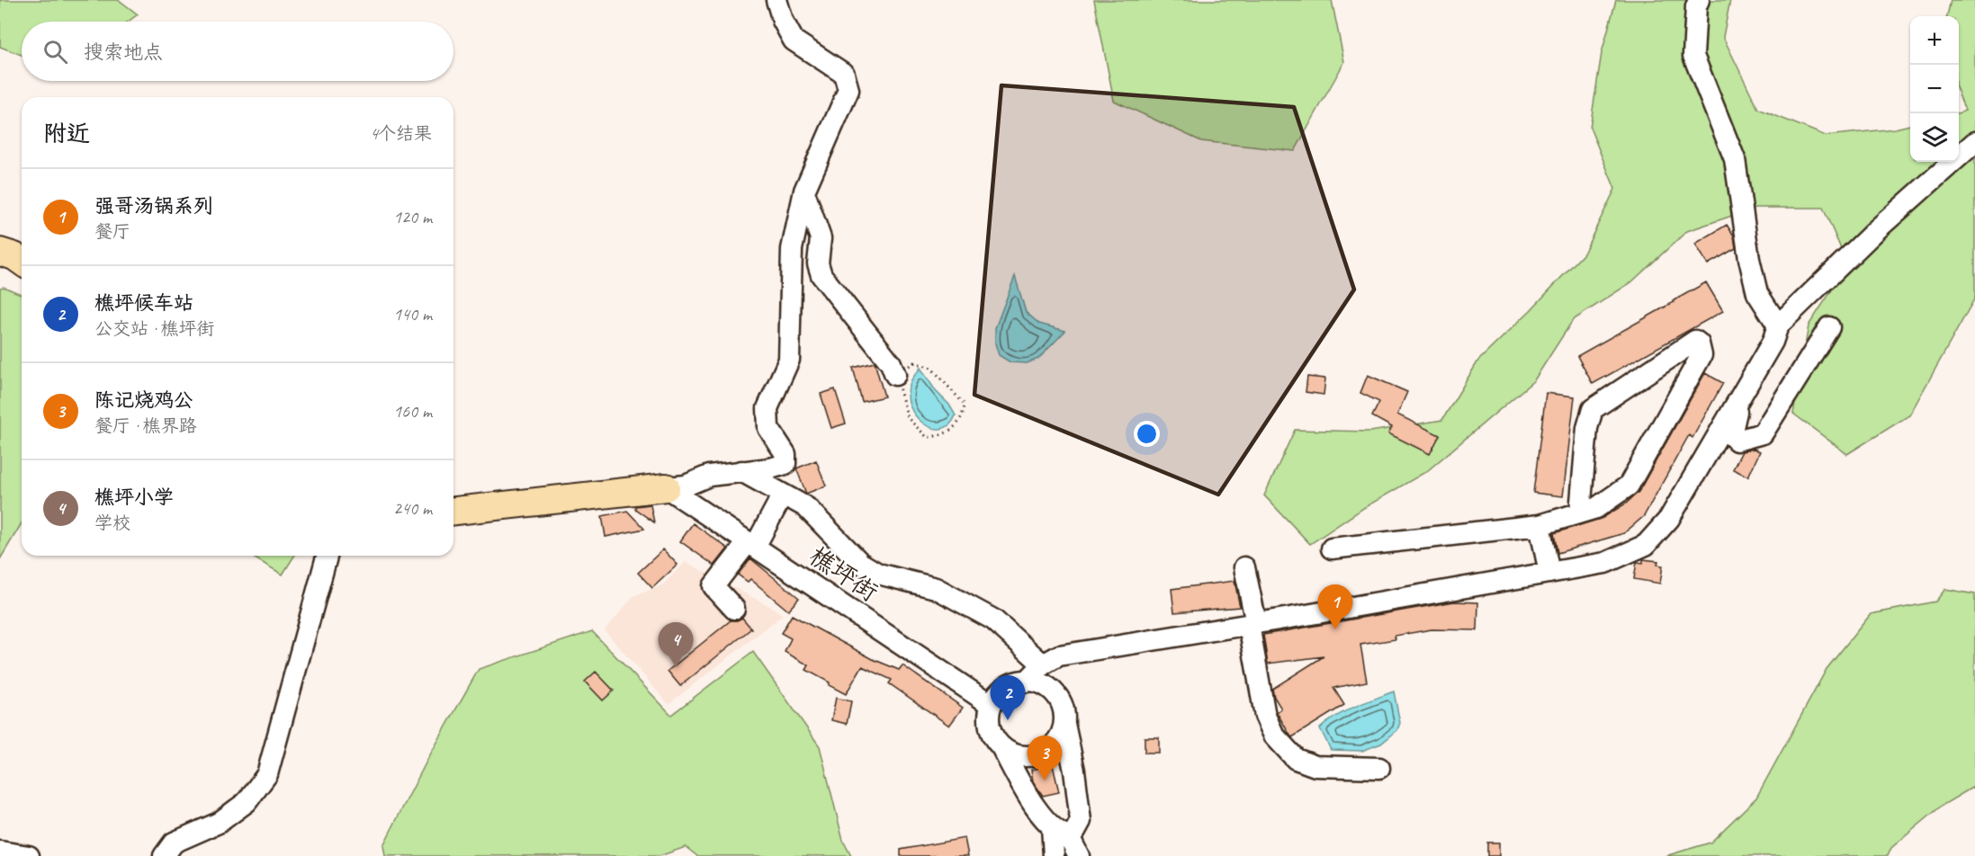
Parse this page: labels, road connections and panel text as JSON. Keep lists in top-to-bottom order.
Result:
{
  "streets": {
    "street": ["樵坪街"]
  },
  "page": {
    "map_buttons": ["+", "−"],
    "search": "搜索地点",
    "heading": ["附近", "4个结果"],
    "list": [
      {
        "mark": "1",
        "name": "强哥汤锅系列",
        "note": "餐厅",
        "value": "120 m"
      },
      {
        "mark": "2",
        "name": "樵坪候车站",
        "note": "公交站 · 樵坪街",
        "value": "140 m"
      },
      {
        "mark": "3",
        "name": "陈记烧鸡公",
        "note": "餐厅 · 樵界路",
        "value": "160 m"
      },
      {
        "mark": "4",
        "name": "樵坪小学",
        "note": "学校",
        "value": "240 m"
      }
    ],
    "pins": [
      "1",
      "4",
      "2",
      "3"
    ]
  }
}
